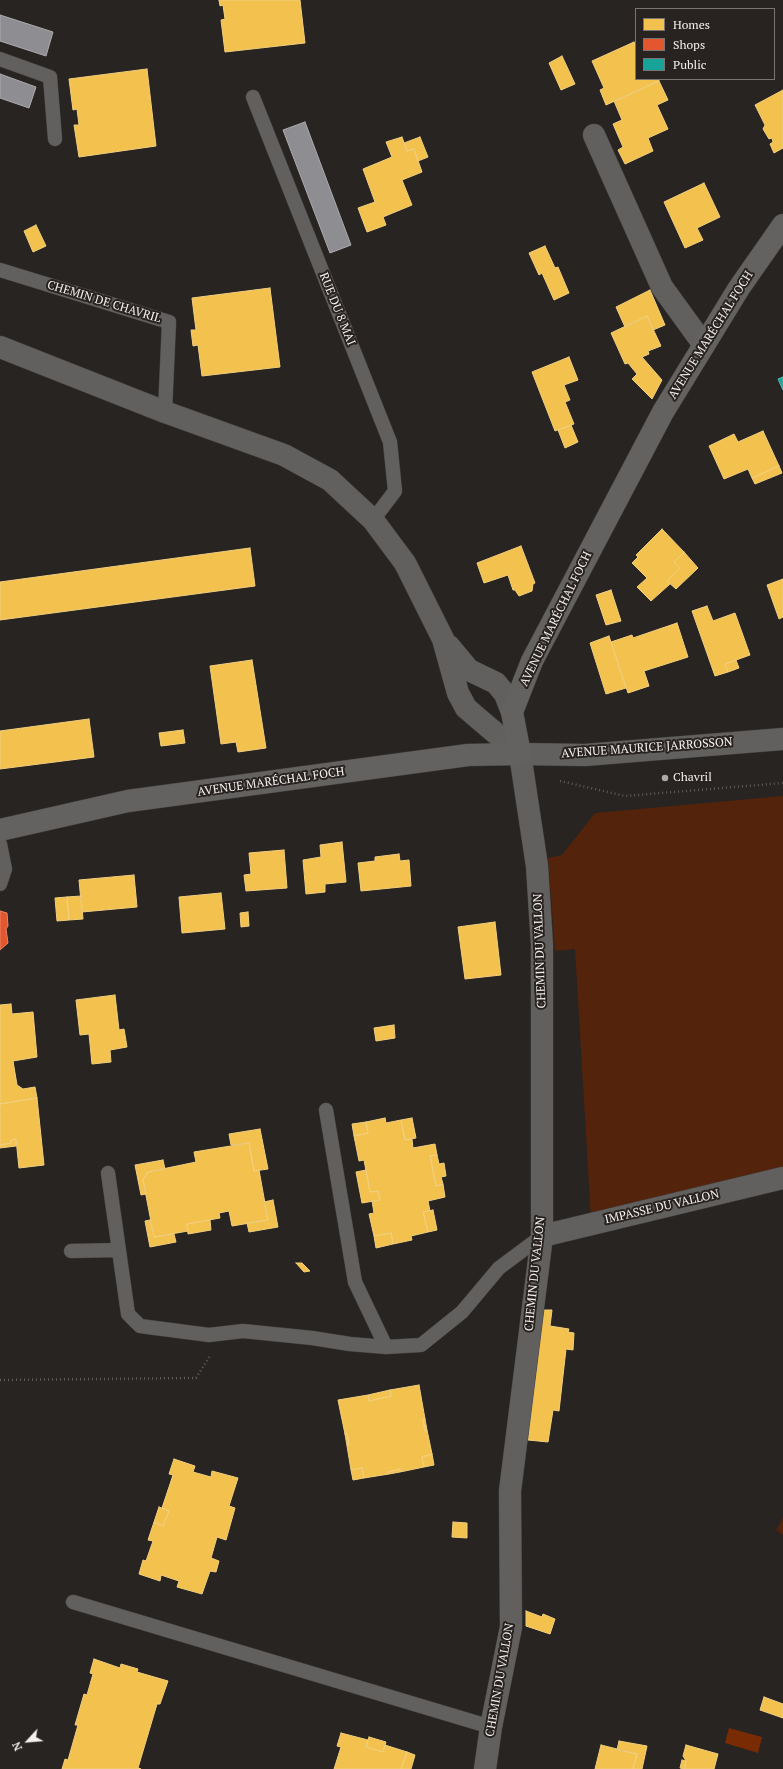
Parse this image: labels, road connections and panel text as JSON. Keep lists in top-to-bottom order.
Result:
{
  "streets": {
    "main road": ["AVENUE MARÉCHAL FOCH"],
    "street": ["AVENUE MAURICE JARROSSON", "CHEMIN DU VALLON", "IMPASSE DU VALLON"],
    "lane": ["CHEMIN DE CHAVRIL", "RUE DU 8 MAI"]
  },
  "crossings": [
    ["AVENUE MARÉCHAL FOCH", "AVENUE MAURICE JARROSSON"],
    ["AVENUE MARÉCHAL FOCH", "CHEMIN DU VALLON"],
    ["AVENUE MAURICE JARROSSON", "CHEMIN DU VALLON"],
    ["CHEMIN DU VALLON", "IMPASSE DU VALLON"]
  ],
  "places": ["Chavril"],
  "legend": ["Homes", "Shops", "Public"],
  "north": "bottom left"
}
